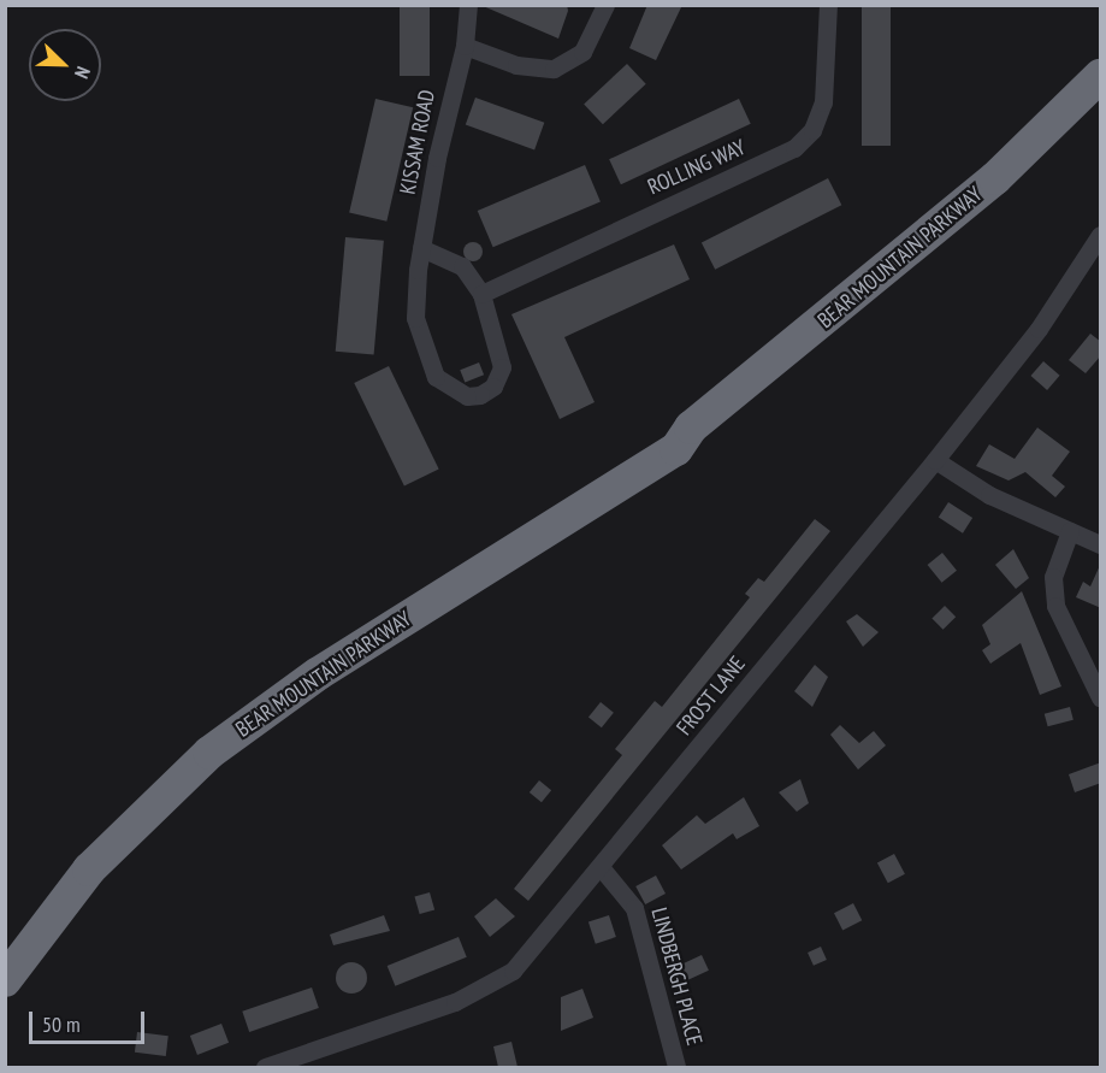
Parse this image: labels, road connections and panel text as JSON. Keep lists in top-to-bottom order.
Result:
{
  "streets": {
    "highway": ["BEAR MOUNTAIN PARKWAY"],
    "street": [
      "KISSAM ROAD",
      "ROLLING WAY",
      "FROST LANE",
      "LINDBERGH PLACE"
    ]
  },
  "crossings": [
    ["KISSAM ROAD", "ROLLING WAY"],
    ["FROST LANE", "LINDBERGH PLACE"]
  ],
  "scale_bar": "50 m",
  "north": "bottom right"
}
